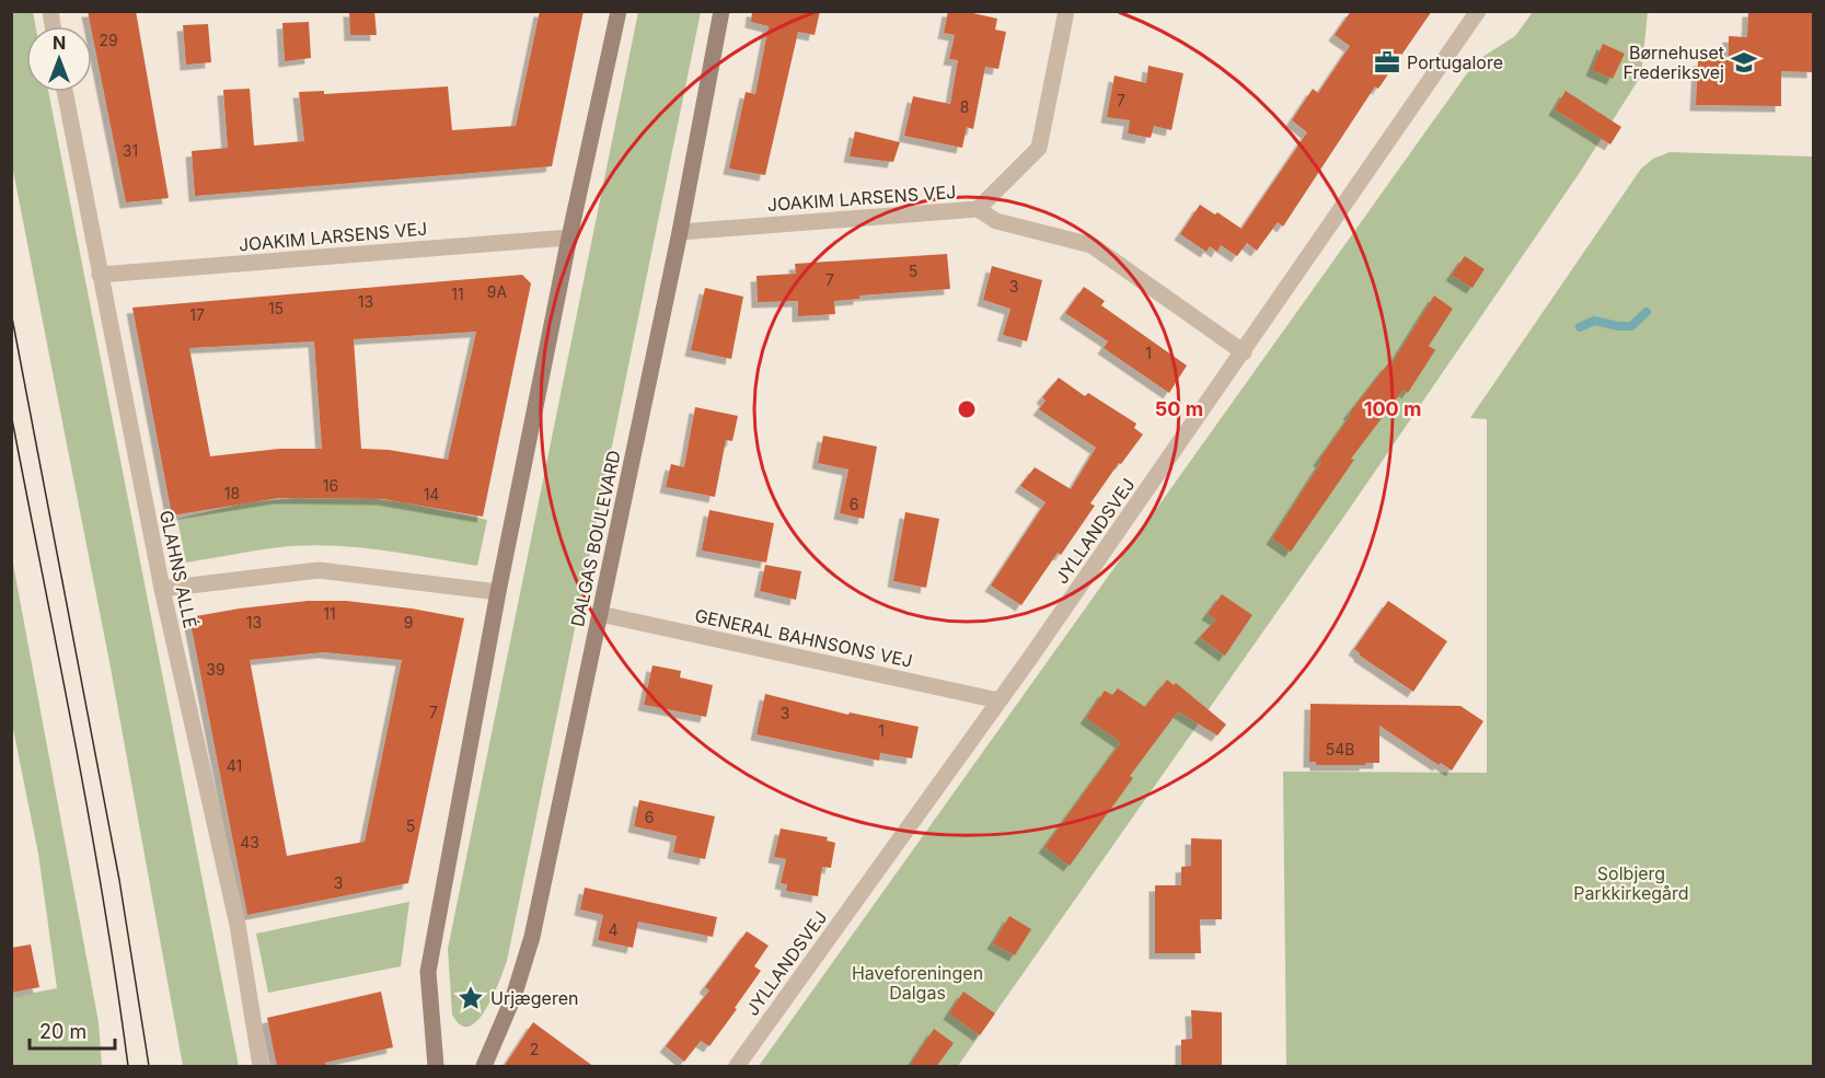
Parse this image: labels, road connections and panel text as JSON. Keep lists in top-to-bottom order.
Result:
{
  "streets": {
    "street": [
      "JOAKIM LARSENS VEJ",
      "JYLLANDSVEJ",
      "DALGAS BOULEVARD",
      "GLAHNS ALLÉ",
      "GENERAL BAHNSONS VEJ"
    ]
  },
  "crossings": [
    ["JOAKIM LARSENS VEJ", "JYLLANDSVEJ"],
    ["JOAKIM LARSENS VEJ", "DALGAS BOULEVARD"],
    ["JOAKIM LARSENS VEJ", "GLAHNS ALLÉ"],
    ["JYLLANDSVEJ", "GENERAL BAHNSONS VEJ"],
    ["DALGAS BOULEVARD", "GENERAL BAHNSONS VEJ"]
  ],
  "parks": ["Solbjerg Parkkirkegård", "Haveforeningen Dalgas"],
  "places": {
    "office": ["Portugalore"],
    "school or university": ["Børnehuset Frederiksvej"],
    "place": ["Urjægeren"]
  },
  "house_numbers": [
    "29",
    "7",
    "8",
    "31",
    "5",
    "7",
    "3",
    "9A",
    "11",
    "13",
    "15",
    "17",
    "1",
    "16",
    "18",
    "14",
    "6",
    "11",
    "13",
    "9",
    "39",
    "7",
    "3",
    "1",
    "54B",
    "41",
    "6",
    "5",
    "43",
    "3",
    "4",
    "2"
  ],
  "scale_bar": "20 m",
  "north": "top",
  "rings": ["50 m", "100 m"]
}
